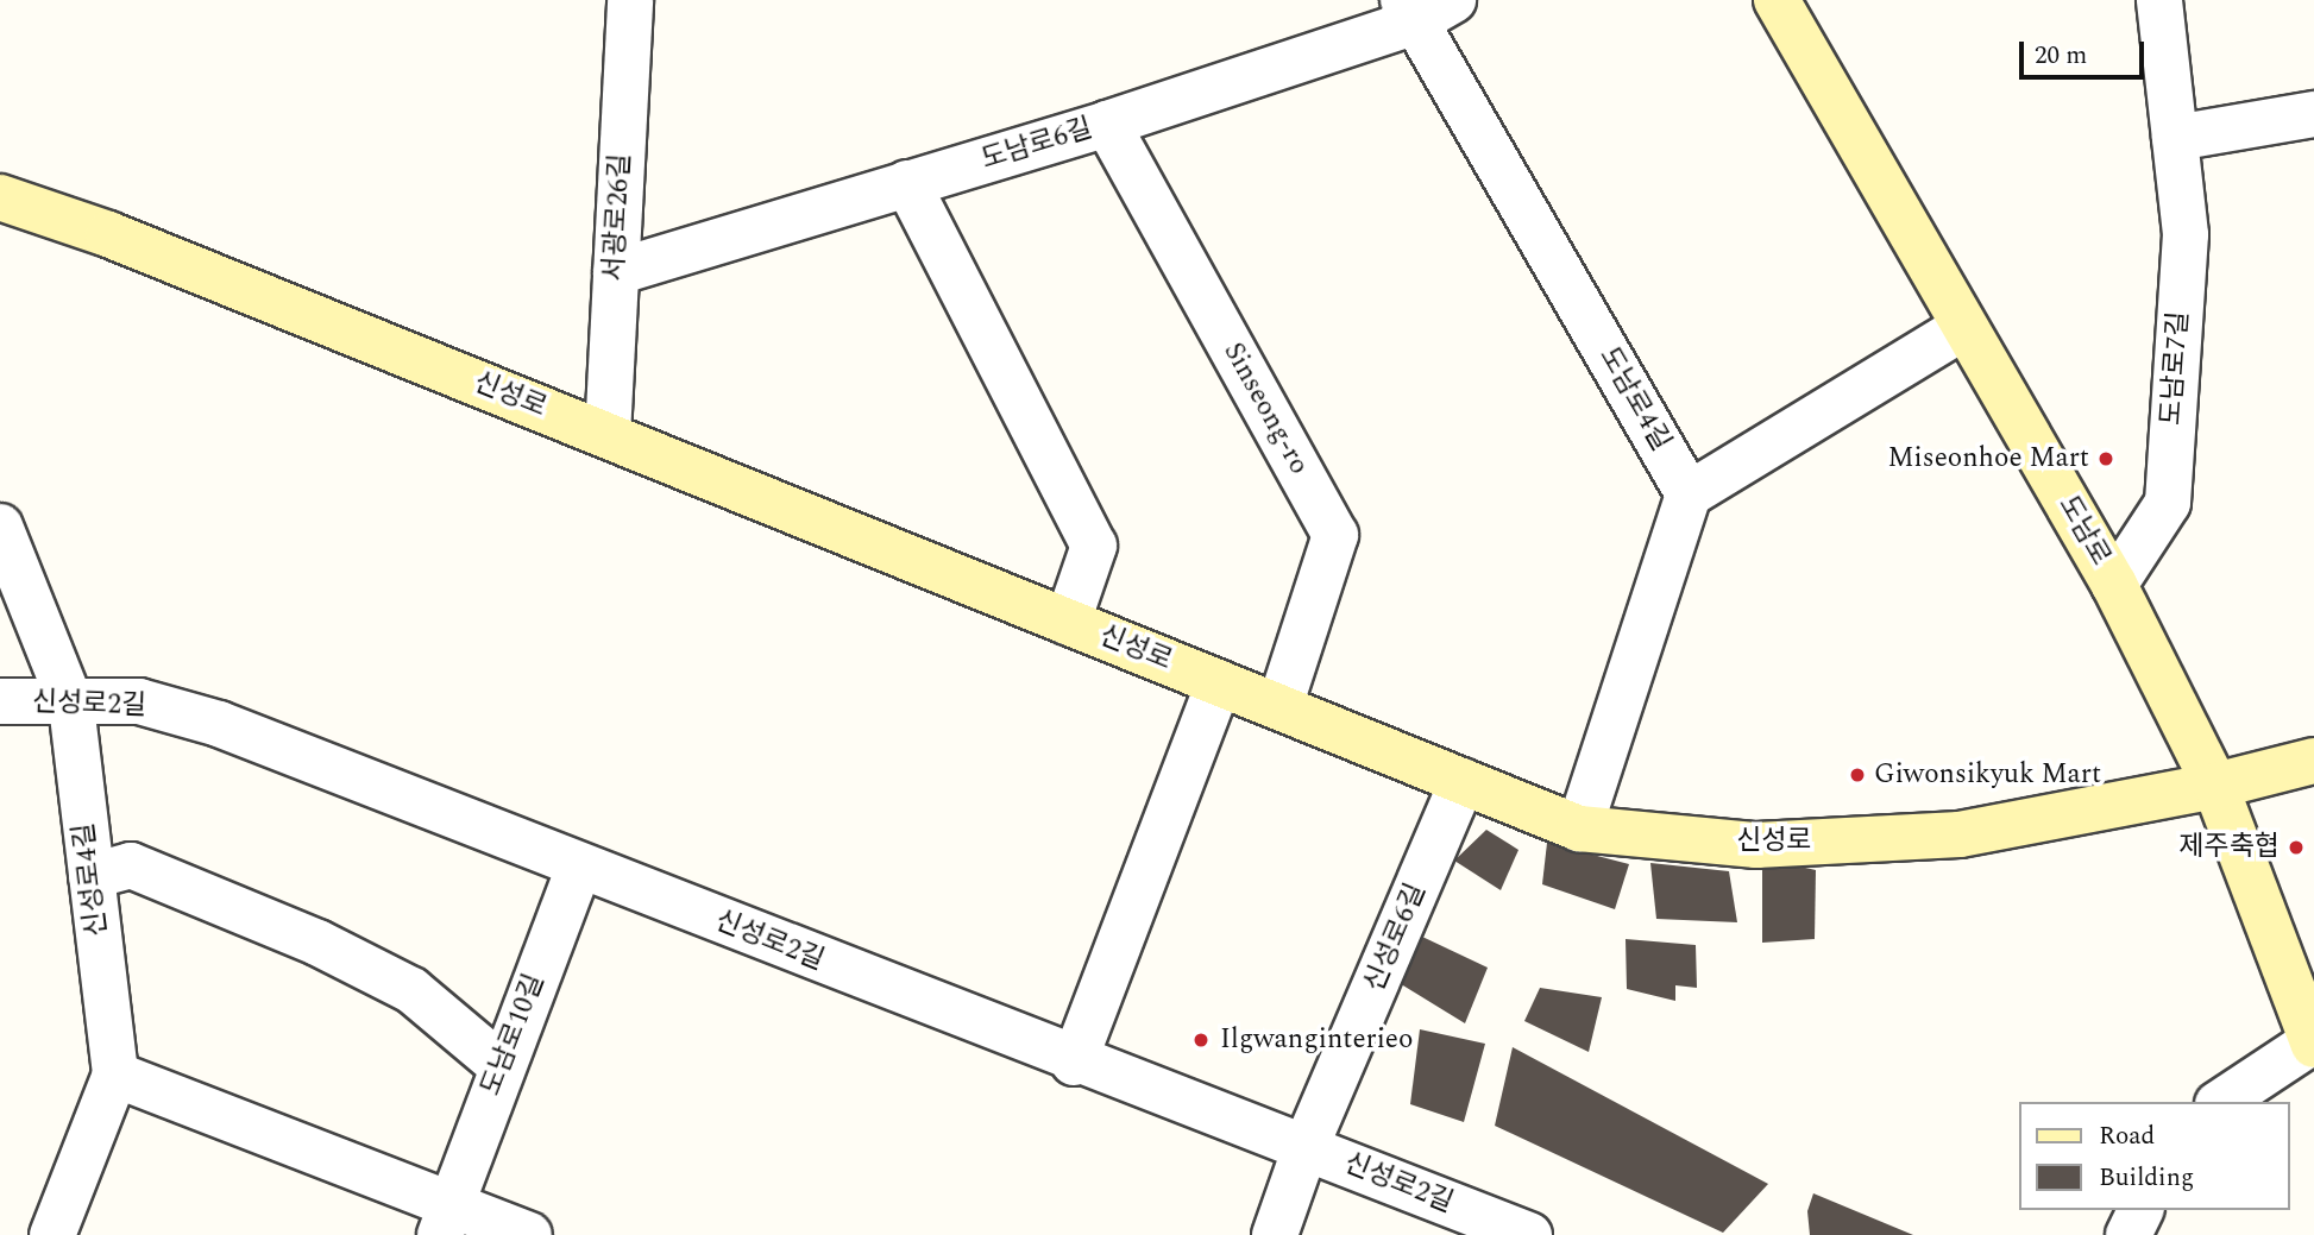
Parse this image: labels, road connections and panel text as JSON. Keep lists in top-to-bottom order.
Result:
{
  "streets": {
    "street": [
      "도남로6길",
      "서광로26길",
      "도남로7길",
      "신성로",
      "도남로4길",
      "Sinseong-ro",
      "도남로",
      "신성로2길",
      "신성로4길",
      "신성로6길",
      "도남로10길"
    ]
  },
  "crossings": [
    ["도남로6길", "서광로26길"],
    ["도남로6길", "도남로4길"],
    ["도남로6길", "Sinseong-ro"],
    ["서광로26길", "신성로"],
    ["도남로7길", "도남로"],
    ["신성로", "Sinseong-ro"],
    ["신성로", "도남로"],
    ["신성로", "신성로6길"],
    ["신성로2길", "신성로4길"],
    ["신성로2길", "신성로6길"],
    ["신성로2길", "도남로10길"]
  ],
  "places": [
    "Miseonhoe Mart",
    "Giwonsikyuk Mart",
    "제주축협",
    "Ilgwanginterieo"
  ],
  "legend": ["Road", "Building"],
  "scale_bar": "20 m"
}
